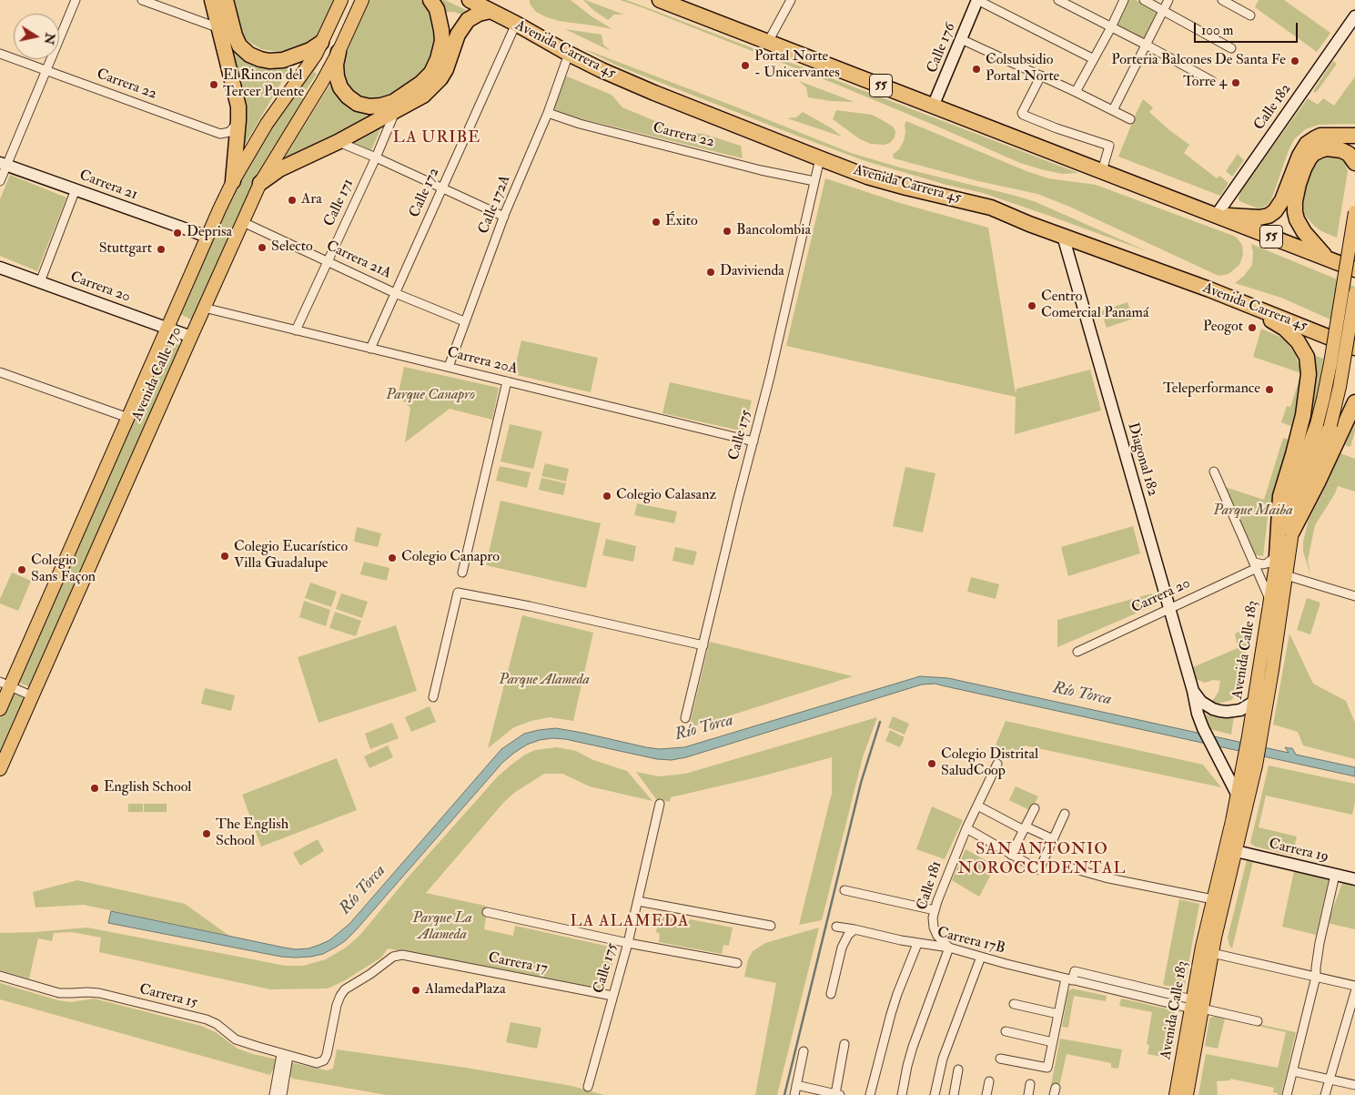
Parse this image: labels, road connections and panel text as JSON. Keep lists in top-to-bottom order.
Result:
{
  "streets": {
    "highway": ["Avenida Carrera 45", "55"],
    "main road": ["Avenida Calle 170", "Avenida Calle 183"],
    "street": [
      "Calle 176",
      "Carrera 22",
      "Calle 182",
      "Carrera 21",
      "Calle 172",
      "Calle 171",
      "Calle 172A",
      "Carrera 21A",
      "Carrera 20",
      "Carrera 20A",
      "Calle 175",
      "Diagonal 182",
      "Carrera 19",
      "Calle 181",
      "Carrera 17B",
      "Carrera 17",
      "Carrera 15"
    ]
  },
  "crossings": [
    ["Calle 176", "55"],
    ["Avenida Carrera 45", "Calle 172"],
    ["Avenida Carrera 45", "Calle 172A"],
    ["Avenida Carrera 45", "Calle 175"],
    ["Avenida Carrera 45", "Diagonal 182"],
    ["Carrera 22", "Calle 172A"],
    ["Carrera 22", "Calle 175"],
    ["55", "Calle 182"],
    ["Carrera 21", "Avenida Calle 170"],
    ["Calle 172", "Carrera 21A"],
    ["Calle 172", "Carrera 20A"],
    ["Calle 171", "Carrera 21A"],
    ["Calle 171", "Carrera 20A"],
    ["Calle 172A", "Carrera 21A"],
    ["Calle 172A", "Carrera 20A"],
    ["Carrera 21A", "Avenida Calle 170"],
    ["Carrera 20", "Avenida Calle 170"],
    ["Carrera 20", "Diagonal 182"],
    ["Carrera 20", "Avenida Calle 183"],
    ["Carrera 20A", "Avenida Calle 170"],
    ["Carrera 20A", "Calle 175"],
    ["Calle 175", "Carrera 17"],
    ["Diagonal 182", "Avenida Calle 183"],
    ["Avenida Calle 183", "Carrera 19"],
    ["Avenida Calle 183", "Carrera 17B"],
    ["Calle 181", "Carrera 17B"],
    ["Carrera 17", "Carrera 15"]
  ],
  "districts": ["LA URIBE", "SAN ANTONIO NOROCCIDENTAL", "LA ALAMEDA"],
  "water": ["Río Torca"],
  "parks": [
    "Parque Canapro",
    "Parque Maiba",
    "Parque Alameda",
    "Parque La Alameda"
  ],
  "places": [
    "Porteria Balcones De Santa Fe",
    "Portal Norte - Unicervantes",
    "Colsubsidio Portal Norte",
    "Torre 4",
    "El Rincon del Tercer Puente",
    "Ara",
    "Éxito",
    "Bancolombia",
    "Deprisa",
    "Selecto",
    "Stuttgart",
    "Davivienda",
    "Centro Comercial Panamá",
    "Peogot",
    "Teleperformance",
    "Colegio Calasanz",
    "Colegio Eucarístico Villa Guadalupe",
    "Colegio Canapro",
    "Colegio Sans Façon",
    "Colegio Distrital SaludCoop",
    "English School",
    "The English School",
    "AlamedaPlaza"
  ],
  "scale_bar": "100 m",
  "north": "right"
}
